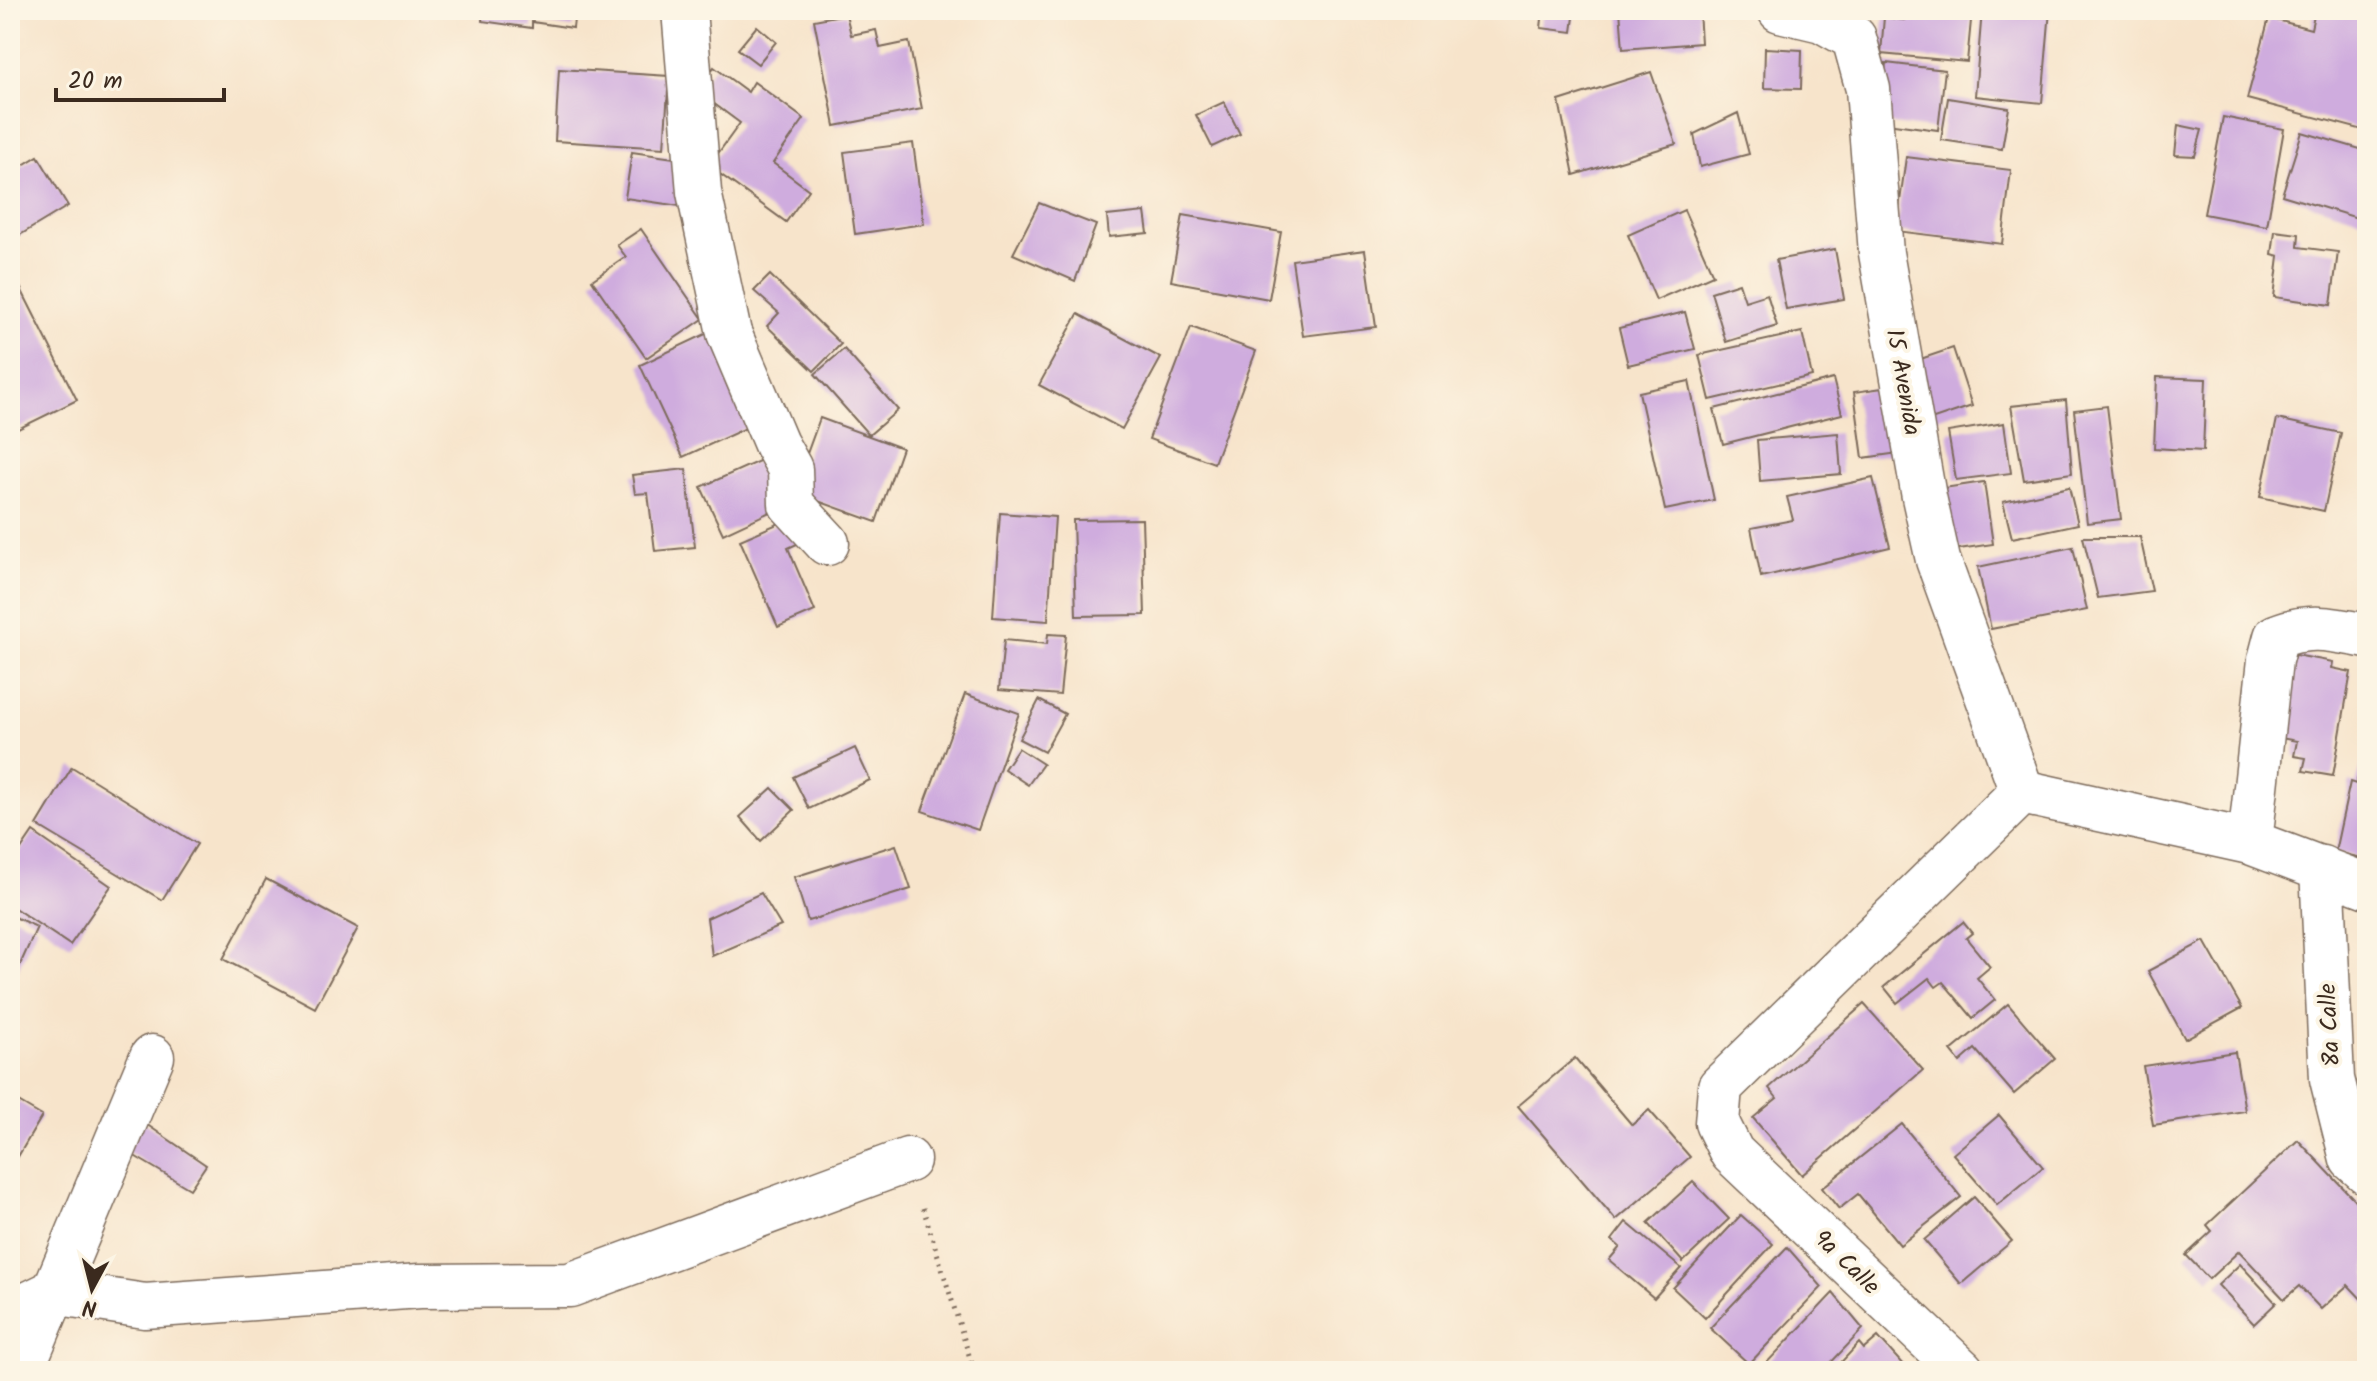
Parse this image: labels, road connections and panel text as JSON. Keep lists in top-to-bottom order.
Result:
{
  "streets": {
    "street": ["15 Avenida", "8a Calle", "9a Calle"]
  },
  "crossings": [
    ["15 Avenida", "9a Calle"]
  ],
  "scale_bar": "20 m",
  "north": "bottom"
}
